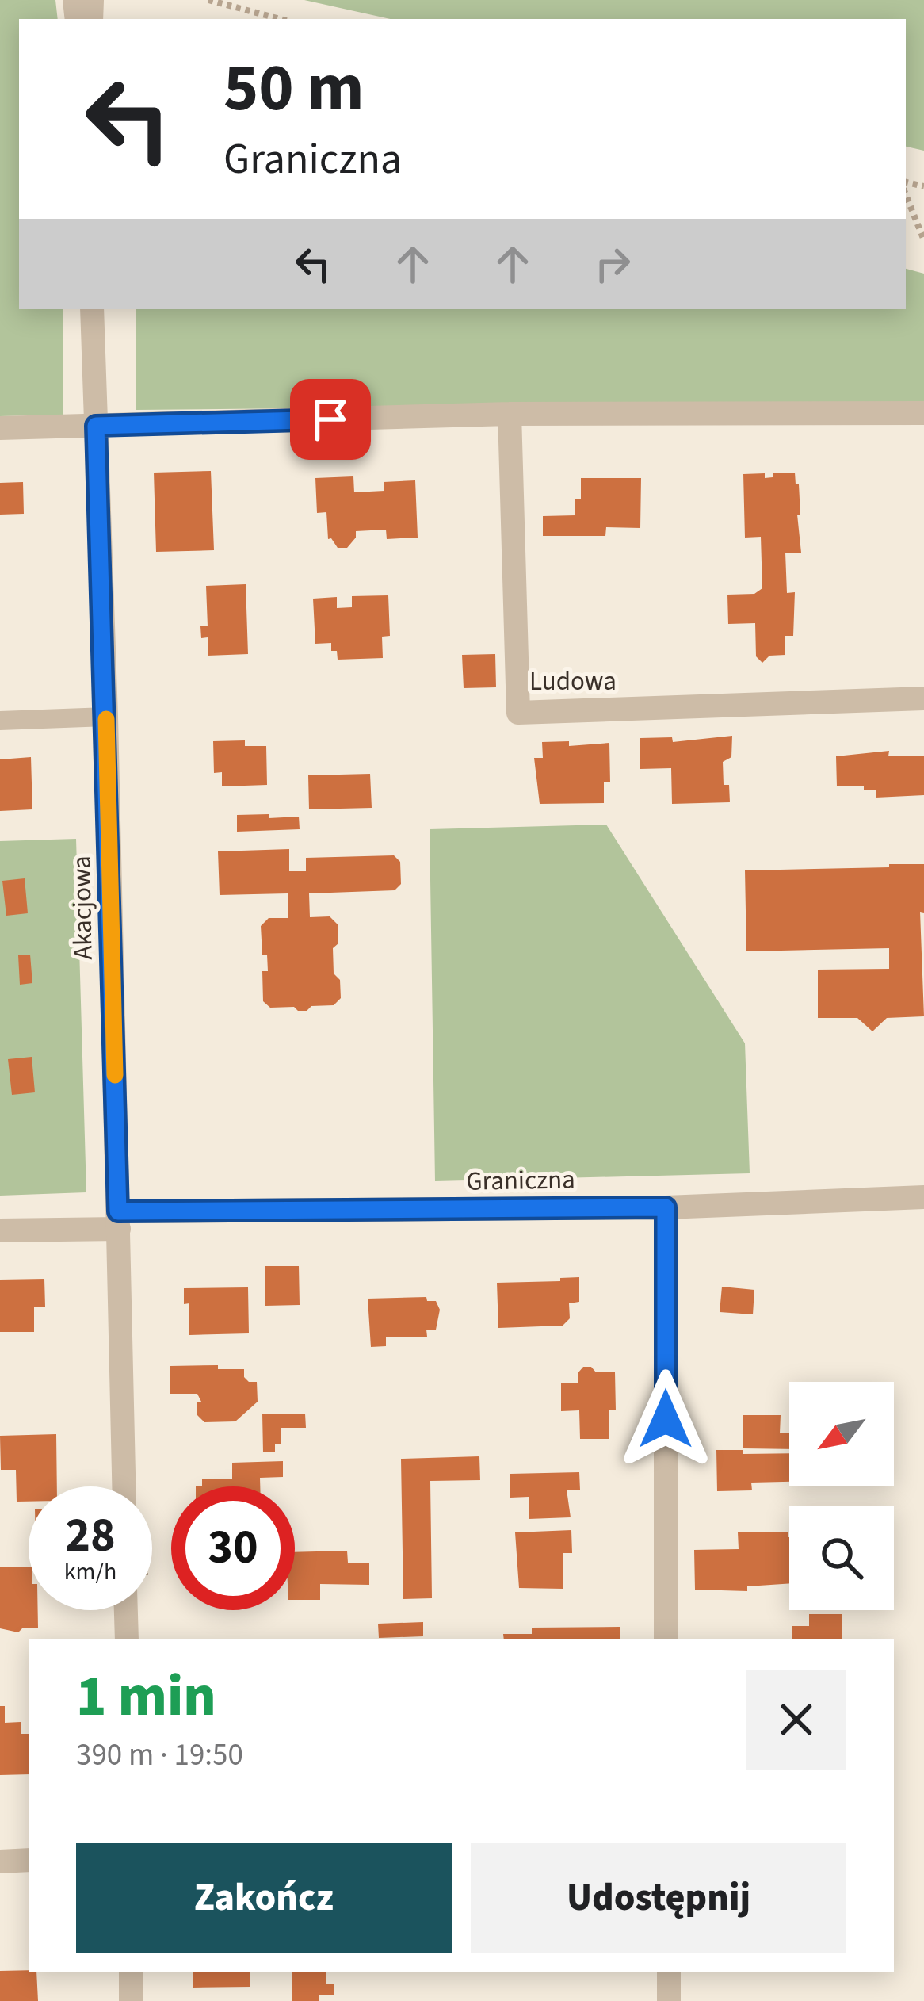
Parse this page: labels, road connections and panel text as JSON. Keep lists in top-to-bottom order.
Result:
{
  "streets": {
    "street": ["Ludowa", "Akacjowa", "Graniczna"]
  },
  "crossings": [
    ["Akacjowa", "Graniczna"]
  ],
  "north": "bottom left",
  "page": {
    "turn": ["50 m", "Graniczna"],
    "speed": "28 km/h",
    "limit": "30",
    "heading": ["1 min", "390 m · 19:50"],
    "buttons": ["Zakończ", "Udostępnij"]
  }
}
